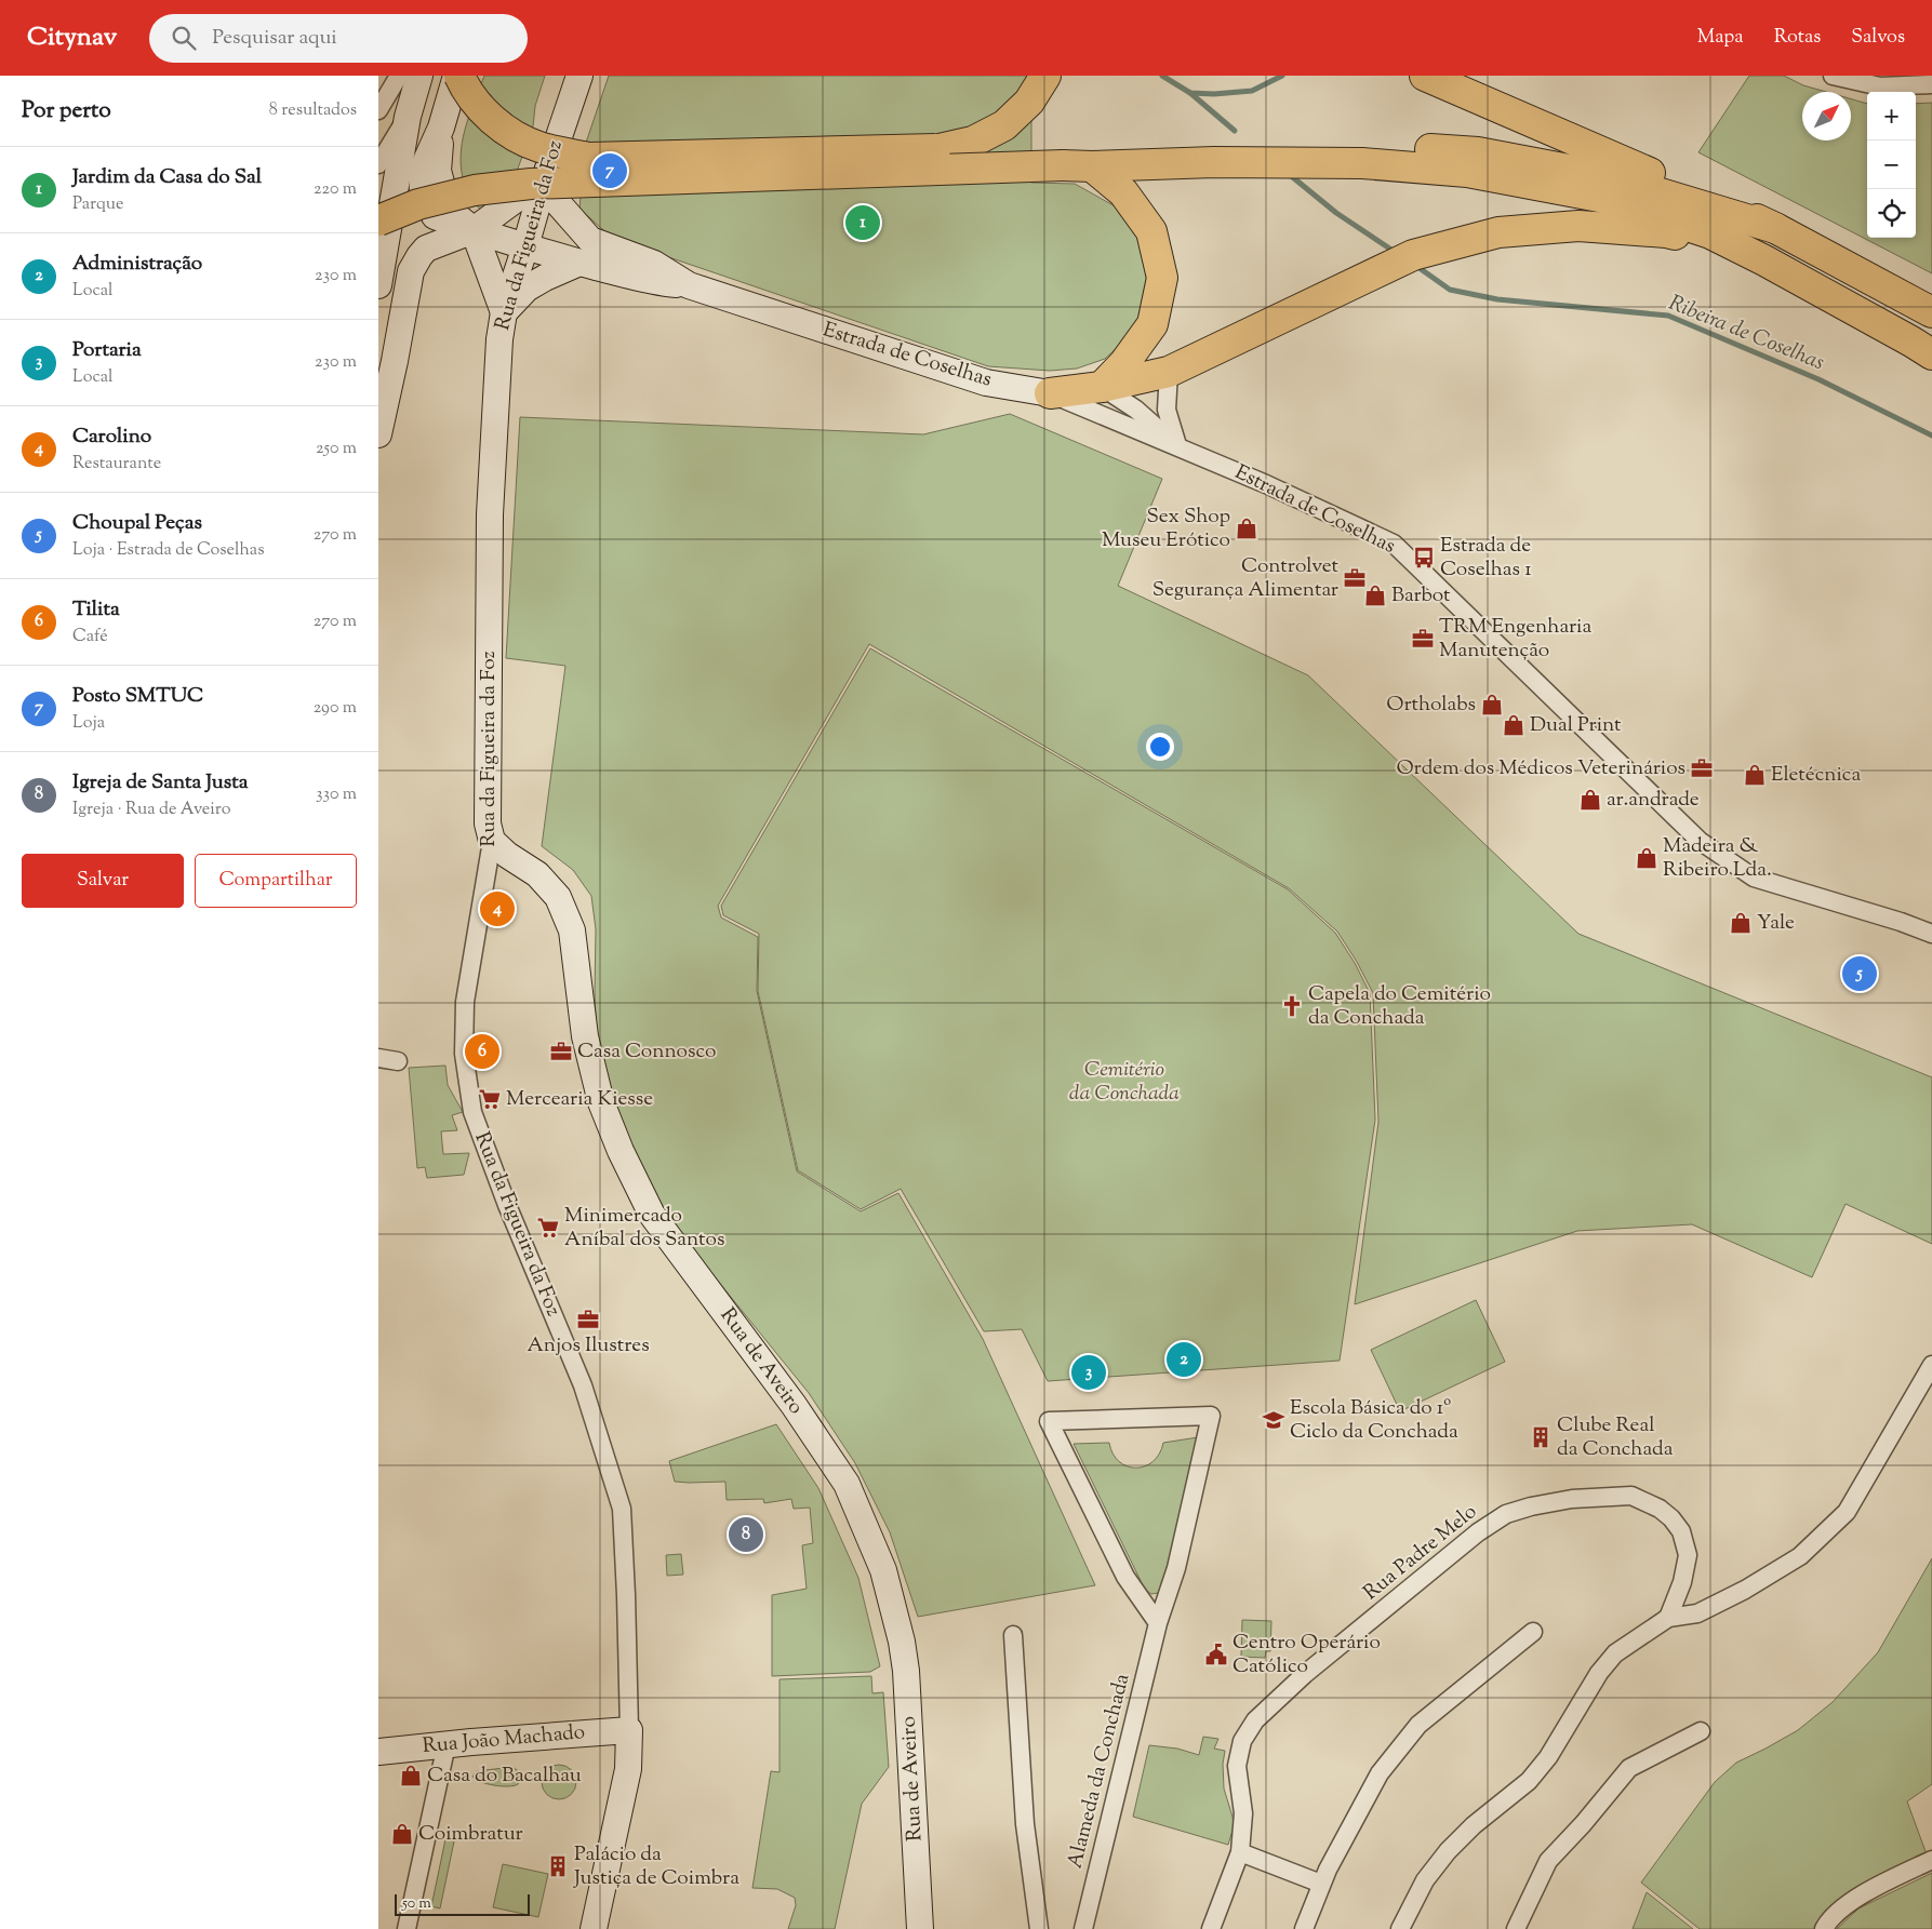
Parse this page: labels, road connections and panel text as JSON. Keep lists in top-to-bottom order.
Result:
{
  "streets": {
    "main road": [
      "Rua da Figueira da Foz",
      "Estrada de Coselhas",
      "Rua de Aveiro",
      "Rua João Machado"
    ],
    "street": ["Rua Padre Melo", "Alameda da Conchada"]
  },
  "crossings": [
    ["Rua da Figueira da Foz", "Rua de Aveiro"],
    ["Rua da Figueira da Foz", "Rua João Machado"]
  ],
  "water": ["Ribeira de Coselhas"],
  "parks": ["Cemitério da Conchada"],
  "places": {
    "shop": [
      "Sex Shop Museu Erótico",
      "Barbot",
      "Ortholabs",
      "Dual Print",
      "Eletécnica",
      "ar.andrade",
      "Madeira & Ribeiro Lda.",
      "Yale",
      "Casa do Bacalhau",
      "Coimbratur"
    ],
    "bus stop": ["Estrada de Coselhas 1"],
    "office": [
      "Controlvet Segurança Alimentar",
      "TRM Engenharia Manutenção",
      "Ordem dos Médicos Veterinários",
      "Casa Connosco",
      "Anjos Ilustres"
    ],
    "church": ["Capela do Cemitério da Conchada"],
    "supermarket": ["Mercearia Kiesse", "Minimercado Aníbal dos Santos"],
    "school or university": ["Escola Básica do 1º Ciclo da Conchada"],
    "building": ["Clube Real da Conchada", "Palácio da Justiça de Coimbra"],
    "public building": ["Centro Operário Católico"]
  },
  "scale_bar": "50 m",
  "north": "top right",
  "page": {
    "header": "Citynav",
    "search": "Pesquisar aqui",
    "nav": ["Mapa", "Rotas", "Salvos"],
    "heading": ["Por perto", "8 resultados"],
    "map_buttons": ["+", "−"],
    "list": [
      {
        "mark": "1",
        "name": "Jardim da Casa do Sal",
        "note": "Parque",
        "value": "220 m"
      },
      {
        "mark": "2",
        "name": "Administração",
        "note": "Local",
        "value": "230 m"
      },
      {
        "mark": "3",
        "name": "Portaria",
        "note": "Local",
        "value": "230 m"
      },
      {
        "mark": "4",
        "name": "Carolino",
        "note": "Restaurante",
        "value": "250 m"
      },
      {
        "mark": "5",
        "name": "Choupal Peças",
        "note": "Loja · Estrada de Coselhas",
        "value": "270 m"
      },
      {
        "mark": "6",
        "name": "Tilita",
        "note": "Café",
        "value": "270 m"
      },
      {
        "mark": "7",
        "name": "Posto SMTUC",
        "note": "Loja",
        "value": "290 m"
      },
      {
        "mark": "8",
        "name": "Igreja de Santa Justa",
        "note": "Igreja · Rua de Aveiro",
        "value": "330 m"
      }
    ],
    "pins": [
      "7",
      "1",
      "4",
      "5",
      "6",
      "2",
      "3",
      "8"
    ],
    "buttons": ["Salvar", "Compartilhar"],
    "scale": "50 m"
  }
}
